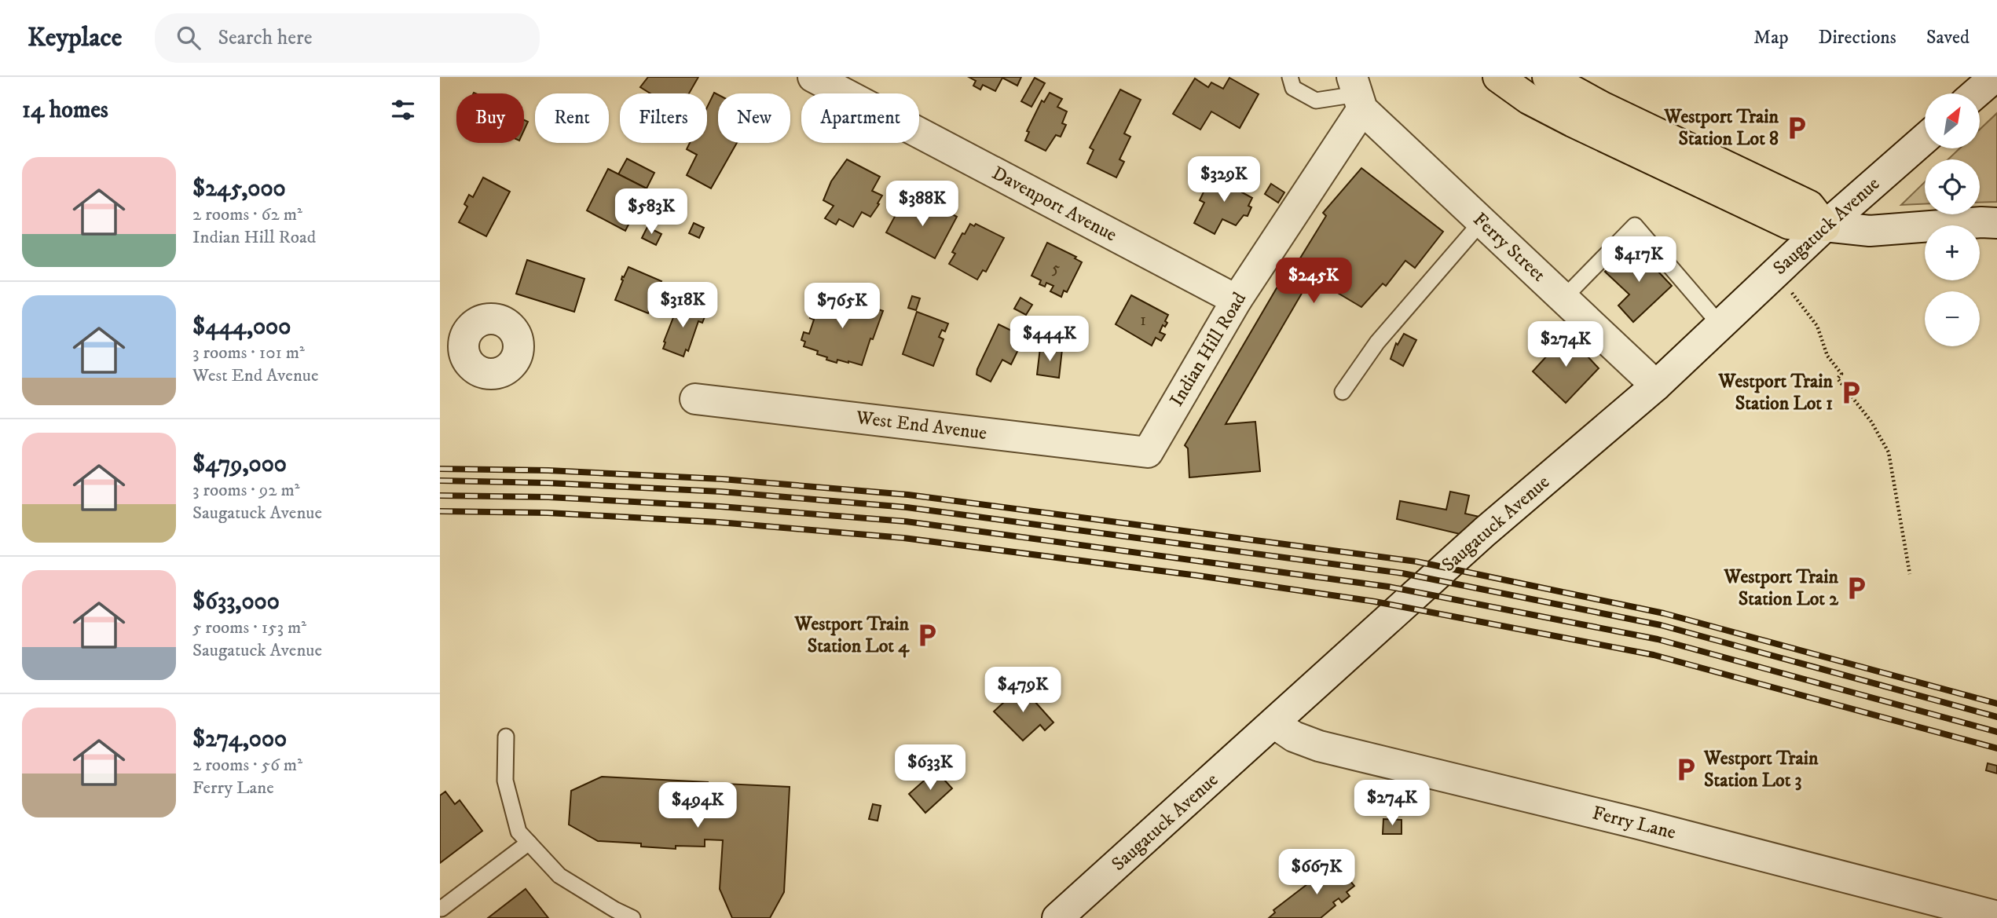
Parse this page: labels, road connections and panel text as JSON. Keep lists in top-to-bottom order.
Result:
{
  "streets": {
    "street": [
      "Davenport Avenue",
      "Saugatuck Avenue",
      "Ferry Street",
      "Indian Hill Road",
      "West End Avenue",
      "Ferry Lane"
    ]
  },
  "crossings": [
    ["Davenport Avenue", "Indian Hill Road"],
    ["Saugatuck Avenue", "Ferry Street"],
    ["Saugatuck Avenue", "Ferry Lane"],
    ["Ferry Street", "Indian Hill Road"],
    ["Indian Hill Road", "West End Avenue"]
  ],
  "places": {
    "parking": [
      "Westport Train Station Lot 8",
      "Westport Train Station Lot 1",
      "Westport Train Station Lot 2",
      "Westport Train Station Lot 4",
      "Westport Train Station Lot 3"
    ]
  },
  "house_numbers": ["5", "1"],
  "north": "top right",
  "page": {
    "header": "Keyplace",
    "search": "Search here",
    "nav": ["Map", "Directions", "Saved"],
    "heading": "14 homes",
    "map_buttons": ["+", "−"],
    "chip": [
      "Buy",
      "Rent",
      "Filters",
      "New",
      "Apartment"
    ],
    "list": [
      {
        "name": "$245,000",
        "note": "2 rooms · 62 m² · Indian Hill Road"
      },
      {
        "name": "$444,000",
        "note": "3 rooms · 101 m² · West End Avenue"
      },
      {
        "name": "$479,000",
        "note": "3 rooms · 92 m² · Saugatuck Avenue"
      },
      {
        "name": "$633,000",
        "note": "5 rooms · 153 m² · Saugatuck Avenue"
      },
      {
        "name": "$274,000",
        "note": "2 rooms · 56 m² · Ferry Lane"
      }
    ],
    "price": [
      "$329K",
      "$388K",
      "$583K",
      "$417K",
      "$245K",
      "$318K",
      "$765K",
      "$444K",
      "$274K",
      "$479K",
      "$633K",
      "$274K",
      "$494K",
      "$667K"
    ]
  }
}
